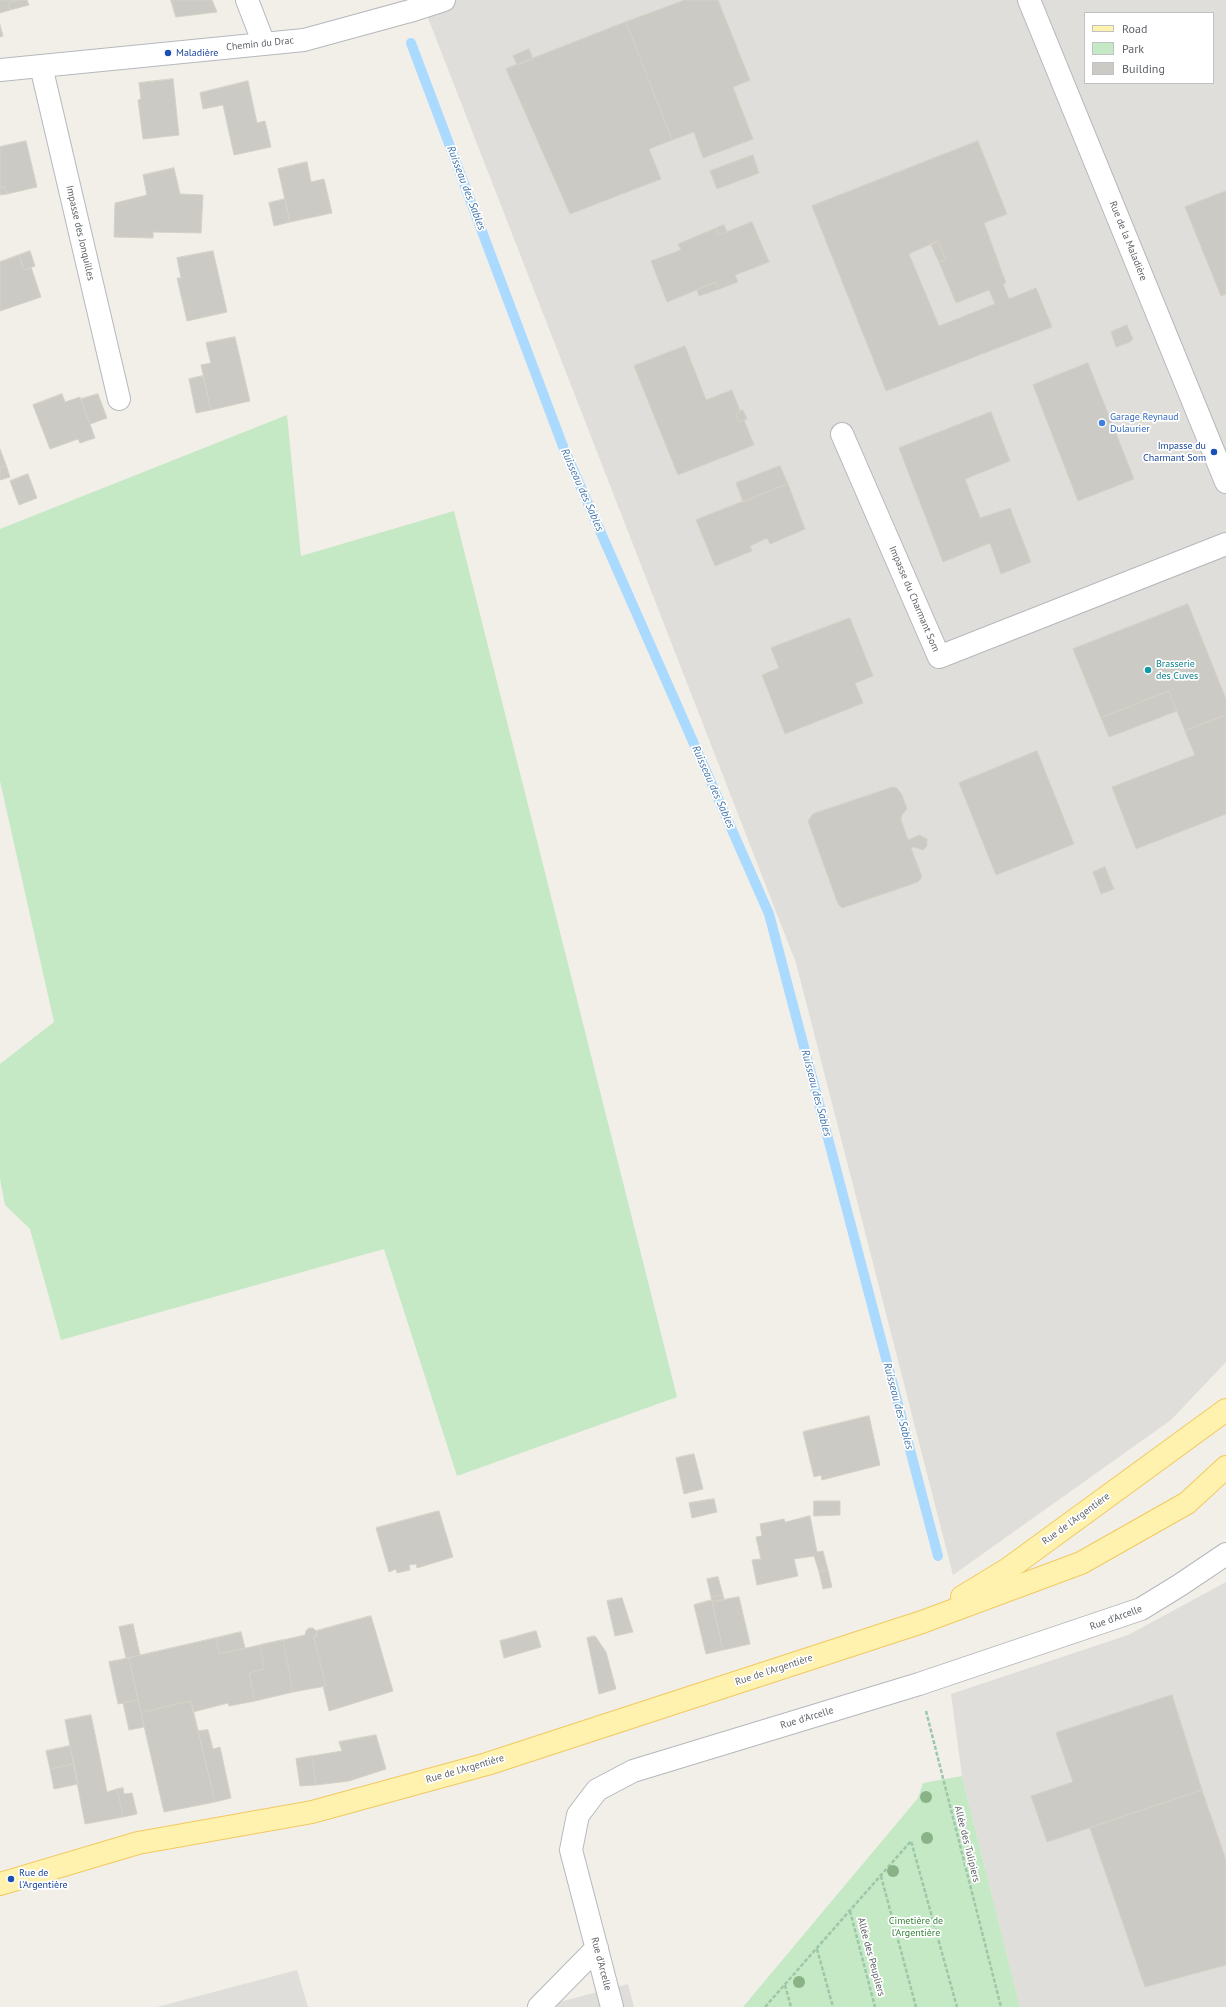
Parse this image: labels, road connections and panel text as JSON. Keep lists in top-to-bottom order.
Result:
{
  "streets": {
    "main road": ["Rue de l'Argentière"],
    "street": [
      "Chemin du Drac",
      "Impasse des Jonquilles",
      "Rue de la Maladière",
      "Impasse du Charmant Som",
      "Rue d'Arcelle"
    ],
    "path": ["Allée des Tulipiers", "Allée des Peupliers"]
  },
  "crossings": [
    ["Chemin du Drac", "Impasse des Jonquilles"],
    ["Rue d'Arcelle", "Allée des Tulipiers"]
  ],
  "water": ["Ruisseau des Sables"],
  "parks": ["Cimetière de l'Argentière"],
  "places": [
    "Maladière",
    "Garage Reynaud Dulaurier",
    "Impasse du Charmant Som",
    "Brasserie des Cuves",
    "Rue de l'Argentière"
  ],
  "legend": ["Road", "Park", "Building"]
}
